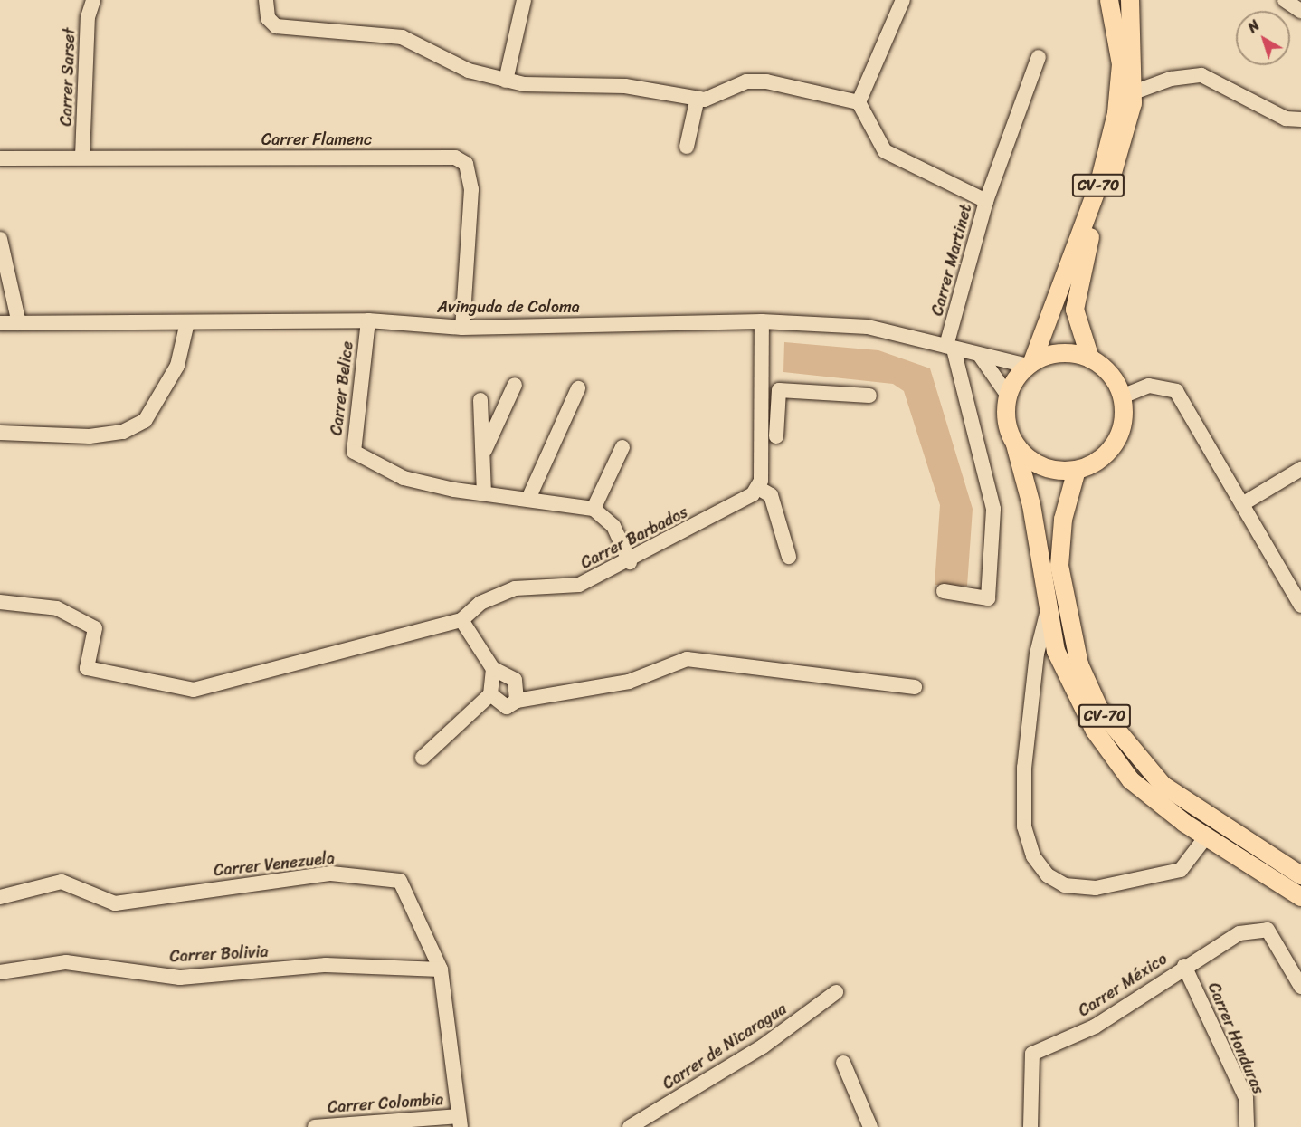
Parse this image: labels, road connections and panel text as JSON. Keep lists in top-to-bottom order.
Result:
{
  "streets": {
    "main road": ["CV-70"],
    "street": [
      "Carrer Sarset",
      "Carrer Flamenc",
      "Carrer Martinet",
      "Avinguda de Coloma",
      "Carrer Belice",
      "Carrer Barbados",
      "Carrer Venezuela",
      "Carrer Bolivia",
      "Carrer México",
      "Carrer Honduras",
      "Carrer de Nicaragua",
      "Carrer Colombia"
    ]
  },
  "crossings": [
    ["Carrer Sarset", "Carrer Flamenc"],
    ["Carrer Flamenc", "Avinguda de Coloma"],
    ["CV-70", "Avinguda de Coloma"],
    ["Carrer Martinet", "Avinguda de Coloma"],
    ["Avinguda de Coloma", "Carrer Belice"],
    ["Carrer Venezuela", "Carrer Bolivia"],
    ["Carrer Venezuela", "Carrer Colombia"],
    ["Carrer México", "Carrer Honduras"]
  ],
  "north": "top left"
}
